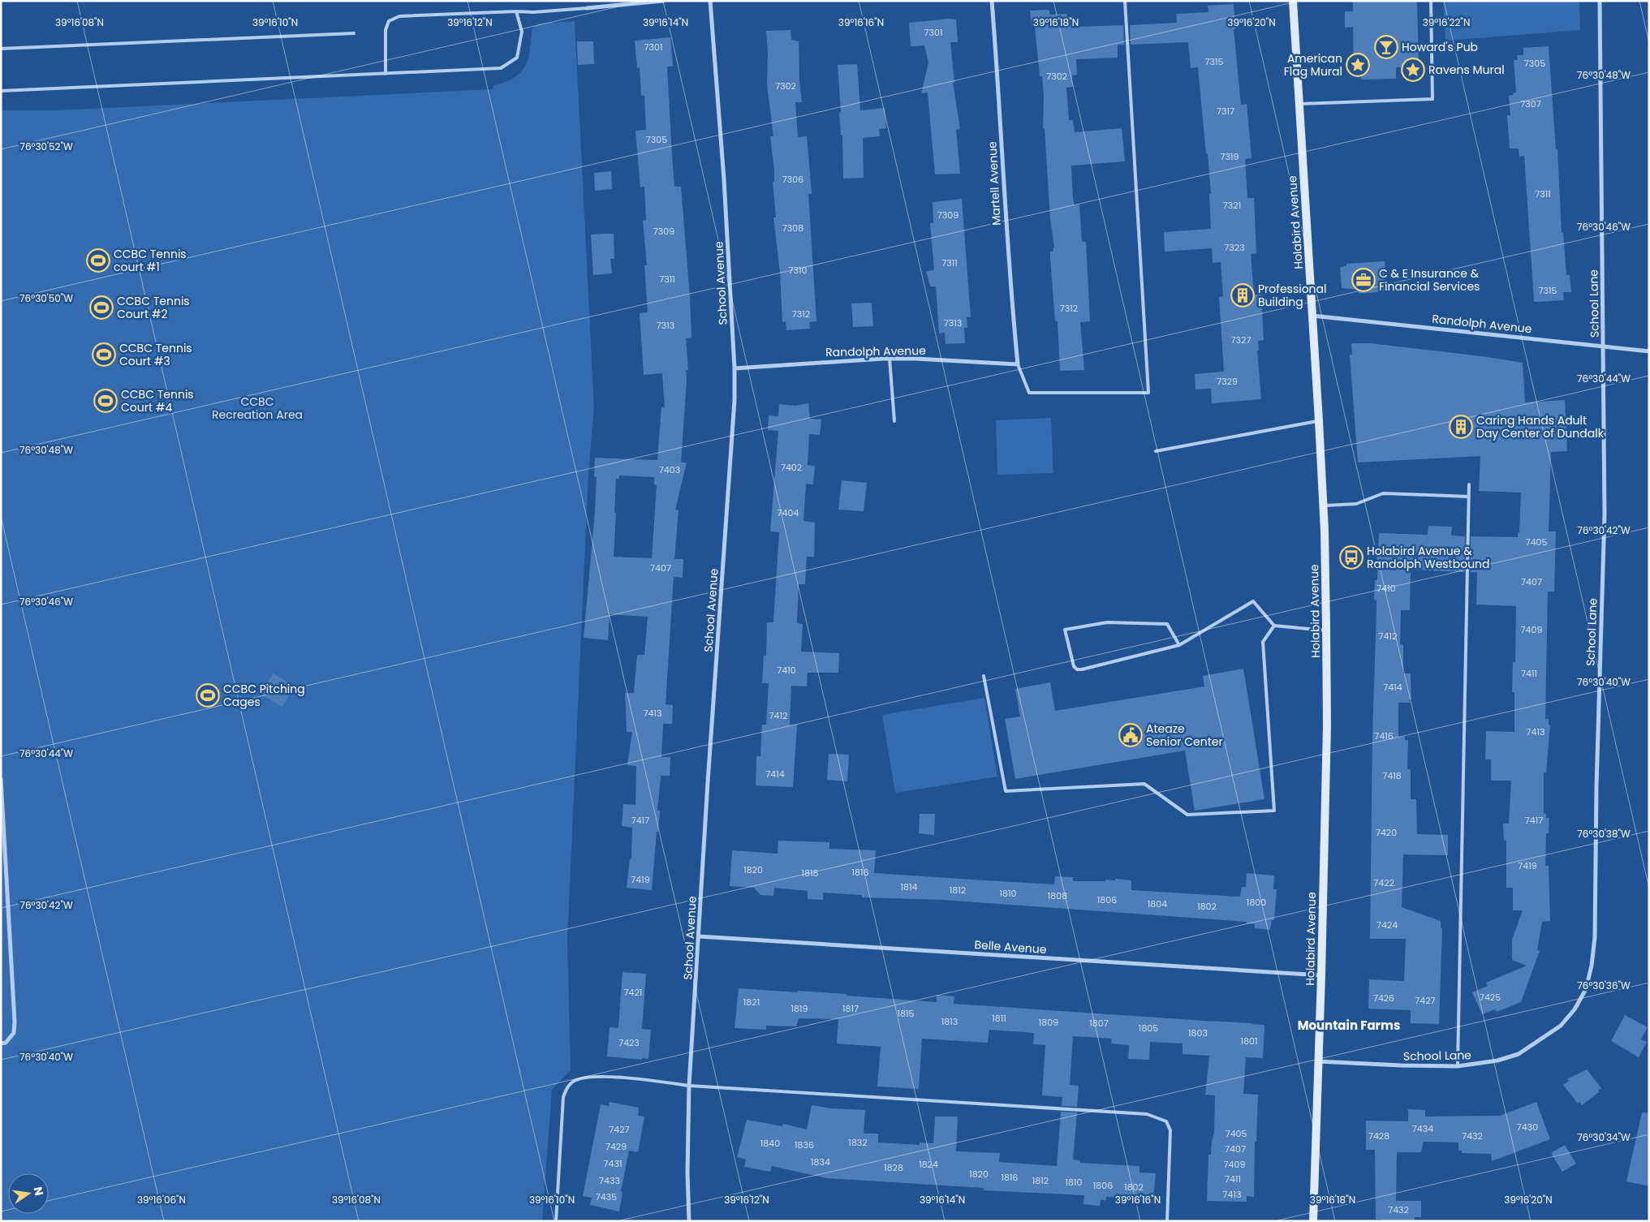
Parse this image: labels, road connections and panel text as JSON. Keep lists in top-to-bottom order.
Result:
{
  "streets": {
    "main road": ["Holabird Avenue"],
    "street": [
      "Martell Avenue",
      "School Avenue",
      "School Lane",
      "Randolph Avenue",
      "Belle Avenue"
    ]
  },
  "crossings": [
    ["Martell Avenue", "Randolph Avenue"],
    ["Holabird Avenue", "School Lane"],
    ["Holabird Avenue", "Randolph Avenue"],
    ["Holabird Avenue", "Belle Avenue"],
    ["School Avenue", "Randolph Avenue"],
    ["School Avenue", "Belle Avenue"],
    ["School Lane", "Randolph Avenue"]
  ],
  "districts": ["Mountain Farms"],
  "parks": ["CCBC Recreation Area"],
  "places": {
    "bar": ["Howard's Pub"],
    "place": ["American Flag Mural", "Ravens Mural"],
    "sports": [
      "CCBC Tennis court #1",
      "CCBC Tennis Court #2",
      "CCBC Tennis Court #3",
      "CCBC Tennis Court #4",
      "CCBC Pitching Cages"
    ],
    "office": ["C & E Insurance & Financial Services"],
    "building": ["Professional Building", "Caring Hands Adult Day Center of Dundalk"],
    "bus stop": ["Holabird Avenue & Randolph Westbound"],
    "public building": ["Ateaze Senior Center"]
  },
  "house_numbers": [
    "7301",
    "7301",
    "7315",
    "7305",
    "7302",
    "7302",
    "7307",
    "7317",
    "7305",
    "7319",
    "7306",
    "7311",
    "7321",
    "7309",
    "7308",
    "7309",
    "7323",
    "7311",
    "7310",
    "7311",
    "7315",
    "7312",
    "7312",
    "7313",
    "7313",
    "7327",
    "7329",
    "7402",
    "7403",
    "7404",
    "7405",
    "7407",
    "7407",
    "7410",
    "7409",
    "7412",
    "7410",
    "7411",
    "7414",
    "7413",
    "7412",
    "7413",
    "7416",
    "7414",
    "7418",
    "7417",
    "7417",
    "7420",
    "7419",
    "1820",
    "1816",
    "1818",
    "7419",
    "7422",
    "1814",
    "1812",
    "1810",
    "1808",
    "1806",
    "1800",
    "1804",
    "1802",
    "7424",
    "7421",
    "7425",
    "7426",
    "7427",
    "1821",
    "1819",
    "1817",
    "1815",
    "1811",
    "1813",
    "1809",
    "1807",
    "1805",
    "1803",
    "1801",
    "7423",
    "7430",
    "7434",
    "7427",
    "7405",
    "7428",
    "7432",
    "1832",
    "1840",
    "1836",
    "7429",
    "7407",
    "1834",
    "7431",
    "1824",
    "7409",
    "1828",
    "1820",
    "1816",
    "7411",
    "7433",
    "1812",
    "1810",
    "1806",
    "1802",
    "7413",
    "7435",
    "7432"
  ],
  "north": "right",
  "coordinates": [
    "39°16'08\"N",
    "39°16'10\"N",
    "39°16'12\"N",
    "39°16'14\"N",
    "39°16'16\"N",
    "39°16'18\"N",
    "39°16'20\"N",
    "39°16'22\"N",
    "76°30'48\"W",
    "76°30'52\"W",
    "76°30'46\"W",
    "76°30'50\"W",
    "76°30'44\"W",
    "76°30'42\"W",
    "76°30'40\"W",
    "76°30'38\"W",
    "76°30'36\"W",
    "76°30'34\"W",
    "39°16'06\"N"
  ]
}
